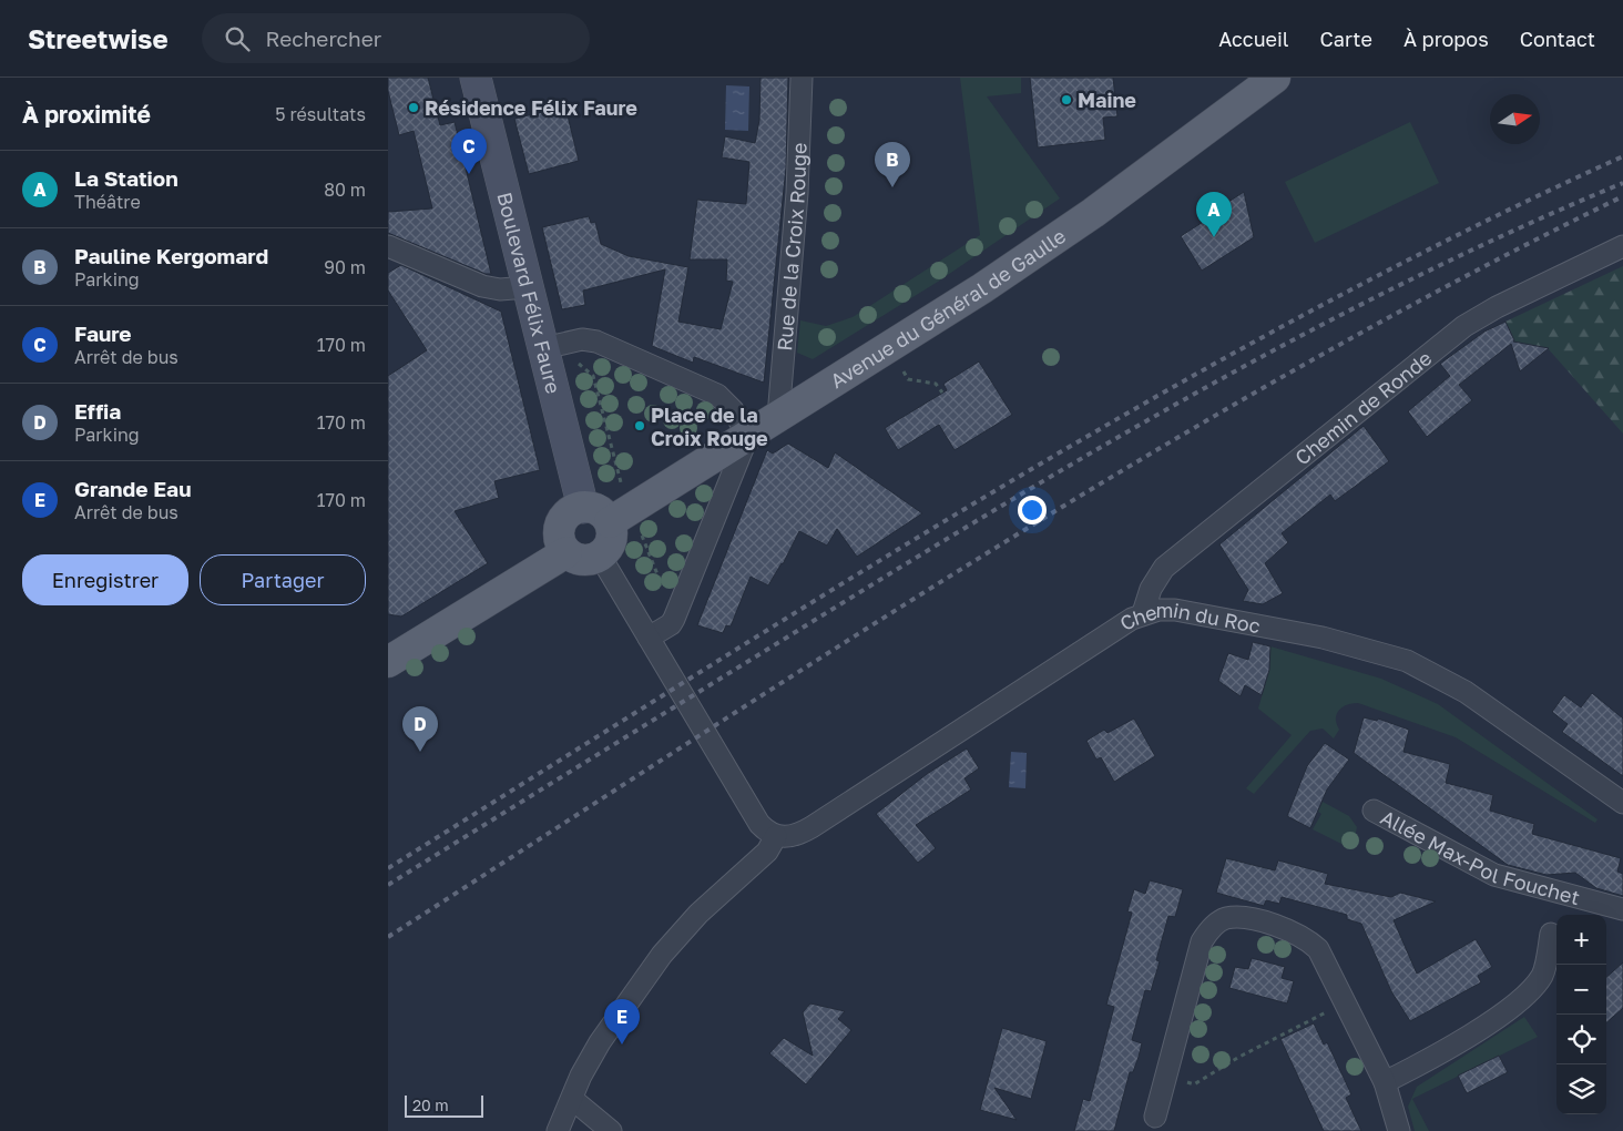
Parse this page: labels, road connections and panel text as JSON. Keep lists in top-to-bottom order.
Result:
{
  "streets": {
    "main road": ["Boulevard Félix Faure", "Avenue du Général de Gaulle"],
    "street": [
      "Rue de la Croix Rouge",
      "Chemin de Ronde",
      "Chemin du Roc",
      "Allée Max-Pol Fouchet"
    ]
  },
  "crossings": [
    ["Rue de la Croix Rouge", "Avenue du Général de Gaulle"],
    ["Boulevard Félix Faure", "Avenue du Général de Gaulle"],
    ["Chemin de Ronde", "Chemin du Roc"]
  ],
  "places": ["Maine", "Résidence Félix Faure", "Place de la Croix Rouge"],
  "scale_bar": "20 m",
  "north": "right",
  "page": {
    "header": "Streetwise",
    "search": "Rechercher",
    "nav": [
      "Accueil",
      "Carte",
      "À propos",
      "Contact"
    ],
    "heading": ["À proximité", "5 résultats"],
    "pins": [
      "C",
      "B",
      "A",
      "D",
      "E"
    ],
    "list": [
      {
        "mark": "A",
        "name": "La Station",
        "note": "Théâtre",
        "value": "80 m"
      },
      {
        "mark": "B",
        "name": "Pauline Kergomard",
        "note": "Parking",
        "value": "90 m"
      },
      {
        "mark": "C",
        "name": "Faure",
        "note": "Arrêt de bus",
        "value": "170 m"
      },
      {
        "mark": "D",
        "name": "Effia",
        "note": "Parking",
        "value": "170 m"
      },
      {
        "mark": "E",
        "name": "Grande Eau",
        "note": "Arrêt de bus",
        "value": "170 m"
      }
    ],
    "buttons": ["Enregistrer", "Partager"],
    "map_buttons": ["+", "−"],
    "scale": "20 m"
  }
}
